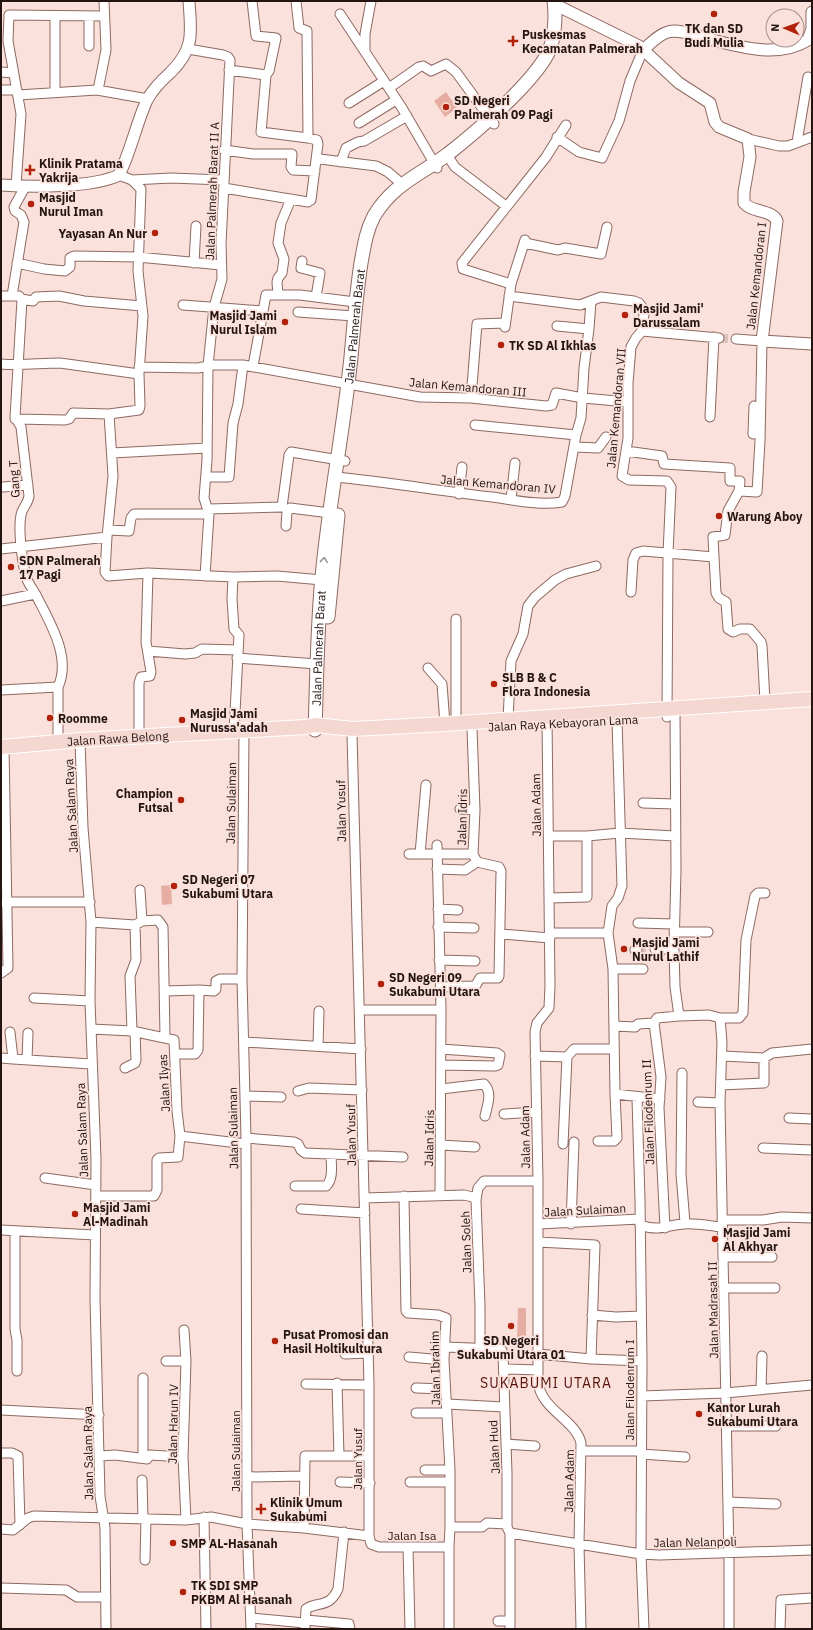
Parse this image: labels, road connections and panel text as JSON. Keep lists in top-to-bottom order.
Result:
{
  "streets": {
    "main road": ["Jalan Palmerah Barat", "Jalan Raya Kebayoran Lama", "Jalan Rawa Belong"],
    "street": [
      "Jalan Palmerah Barat II A",
      "Jalan Kemandoran I",
      "Jalan Kemandoran III",
      "Jalan Kemandoran VII",
      "Gang T",
      "Jalan Kemandoran IV",
      "Jalan Sulaiman",
      "Jalan Adam",
      "Jalan Salam Raya",
      "Jalan Yusuf",
      "Jalan Idris",
      "Jalan Ilyas",
      "Jalan Filodenrum II",
      "Jalan Soleh",
      "Jalan Madrasah II",
      "Jalan Ibrahim",
      "Jalan Filodenrum I",
      "Jalan Harun IV",
      "Jalan Hud",
      "Jalan Isa",
      "Jalan Nelanpoli"
    ]
  },
  "crossings": [
    ["Jalan Palmerah Barat II A", "Jalan Kemandoran III"],
    ["Jalan Palmerah Barat", "Jalan Kemandoran III"],
    ["Jalan Palmerah Barat", "Jalan Kemandoran IV"],
    ["Jalan Palmerah Barat", "Jalan Raya Kebayoran Lama"],
    ["Jalan Palmerah Barat", "Jalan Rawa Belong"],
    ["Jalan Kemandoran III", "Gang T"],
    ["Jalan Kemandoran III", "Jalan Kemandoran IV"],
    ["Jalan Kemandoran VII", "Jalan Raya Kebayoran Lama"],
    ["Gang T", "Jalan Rawa Belong"],
    ["Jalan Raya Kebayoran Lama", "Jalan Rawa Belong"],
    ["Jalan Raya Kebayoran Lama", "Jalan Adam"],
    ["Jalan Raya Kebayoran Lama", "Jalan Yusuf"],
    ["Jalan Raya Kebayoran Lama", "Jalan Idris"],
    ["Jalan Rawa Belong", "Jalan Sulaiman"],
    ["Jalan Rawa Belong", "Jalan Salam Raya"],
    ["Jalan Sulaiman", "Jalan Adam"],
    ["Jalan Sulaiman", "Jalan Filodenrum II"],
    ["Jalan Sulaiman", "Jalan Madrasah II"],
    ["Jalan Sulaiman", "Jalan Filodenrum I"],
    ["Jalan Sulaiman", "Jalan Isa"],
    ["Jalan Adam", "Jalan Nelanpoli"],
    ["Jalan Salam Raya", "Jalan Ilyas"],
    ["Jalan Salam Raya", "Jalan Isa"],
    ["Jalan Yusuf", "Jalan Soleh"],
    ["Jalan Yusuf", "Jalan Isa"],
    ["Jalan Idris", "Jalan Soleh"],
    ["Jalan Soleh", "Jalan Ibrahim"],
    ["Jalan Soleh", "Jalan Hud"],
    ["Jalan Madrasah II", "Jalan Nelanpoli"],
    ["Jalan Ibrahim", "Jalan Isa"],
    ["Jalan Filodenrum I", "Jalan Nelanpoli"],
    ["Jalan Harun IV", "Jalan Isa"],
    ["Jalan Hud", "Jalan Isa"]
  ],
  "districts": ["SUKABUMI UTARA"],
  "places": {
    "other": [
      "TK dan SD Budi Mulia",
      "SD Negeri Palmerah 09 Pagi",
      "Masjid Nurul Iman",
      "Yayasan An Nur",
      "Masjid Jami' Darussalam",
      "Masjid Jami Nurul Islam",
      "TK SD Al Ikhlas",
      "Warung Aboy",
      "SDN Palmerah 17 Pagi",
      "SLB B & C Flora Indonesia",
      "Roomme",
      "Masjid Jami Nurussa'adah",
      "Champion Futsal",
      "SD Negeri 07 Sukabumi Utara",
      "Masjid Jami Nurul Lathif",
      "SD Negeri 09 Sukabumi Utara",
      "Masjid Jami Al-Madinah",
      "Masjid Jami Al Akhyar",
      "SD Negeri Sukabumi Utara 01",
      "Pusat Promosi dan Hasil Holtikultura",
      "Kantor Lurah Sukabumi Utara",
      "SMP AL-Hasanah",
      "TK SDI SMP PKBM Al Hasanah"
    ],
    "health": ["Puskesmas Kecamatan Palmerah", "Klinik Pratama Yakrija", "Klinik Umum Sukabumi"]
  },
  "north": "left"
}
